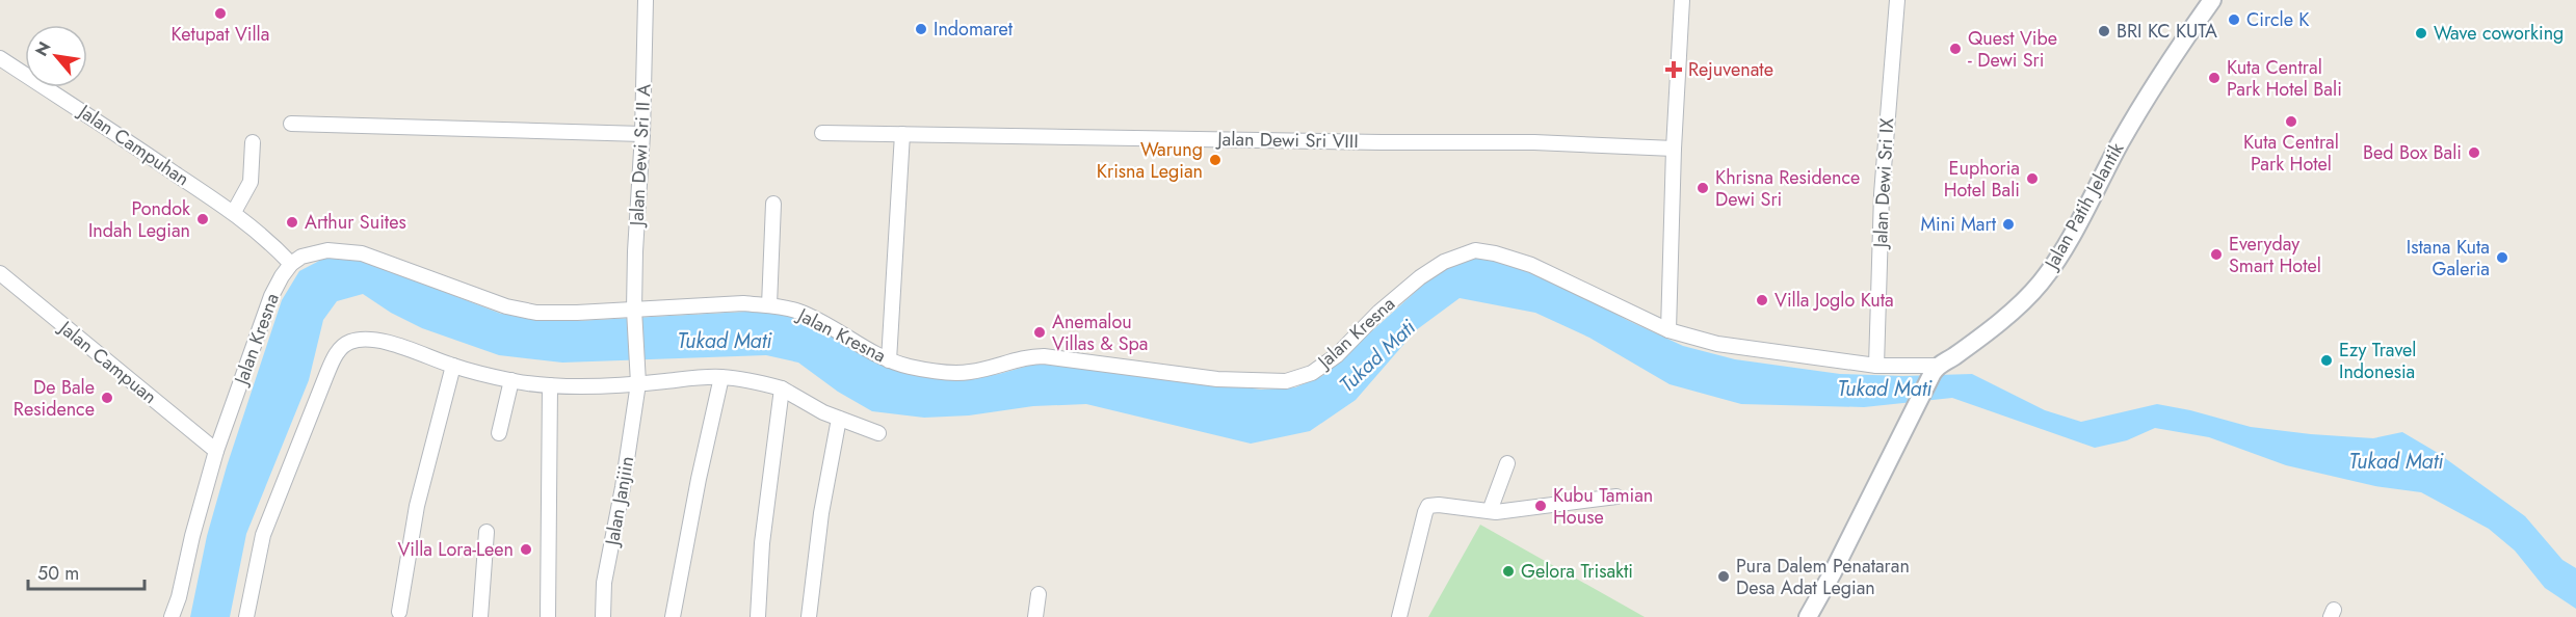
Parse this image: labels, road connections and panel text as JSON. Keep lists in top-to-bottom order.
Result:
{
  "streets": {
    "street": [
      "Jalan Dewi Sri VIII",
      "Jalan Campuhan",
      "Jalan Dewi Sri II A",
      "Jalan Dewi Sri IX",
      "Jalan Patih Jelantik",
      "Jalan Kresna",
      "Jalan Campuan",
      "Jalan Janjiin"
    ]
  },
  "crossings": [
    ["Jalan Campuhan", "Jalan Kresna"],
    ["Jalan Dewi Sri II A", "Jalan Kresna"],
    ["Jalan Dewi Sri II A", "Jalan Janjiin"],
    ["Jalan Dewi Sri IX", "Jalan Kresna"],
    ["Jalan Patih Jelantik", "Jalan Kresna"],
    ["Jalan Kresna", "Jalan Campuan"]
  ],
  "water": ["Tukad Mati"],
  "places": {
    "other": [
      "Ketupat Villa",
      "Circle K",
      "Indomaret",
      "BRI KC KUTA",
      "Wave coworking",
      "Quest Vibe - Dewi Sri",
      "Kuta Central Park Hotel Bali",
      "Kuta Central Park Hotel",
      "Bed Box Bali",
      "Warung Krisna Legian",
      "Euphoria Hotel Bali",
      "Khrisna Residence Dewi Sri",
      "Pondok Indah Legian",
      "Arthur Suites",
      "Mini Mart",
      "Everyday Smart Hotel",
      "Istana Kuta Galeria",
      "Villa Joglo Kuta",
      "Anemalou Villas & Spa",
      "Ezy Travel Indonesia",
      "De Bale Residence",
      "Kubu Tamian House",
      "Villa Lora-Leen",
      "Gelora Trisakti",
      "Pura Dalem Penataran Desa Adat Legian"
    ],
    "health": ["Rejuvenate"]
  },
  "scale_bar": "50 m",
  "north": "top left"
}
